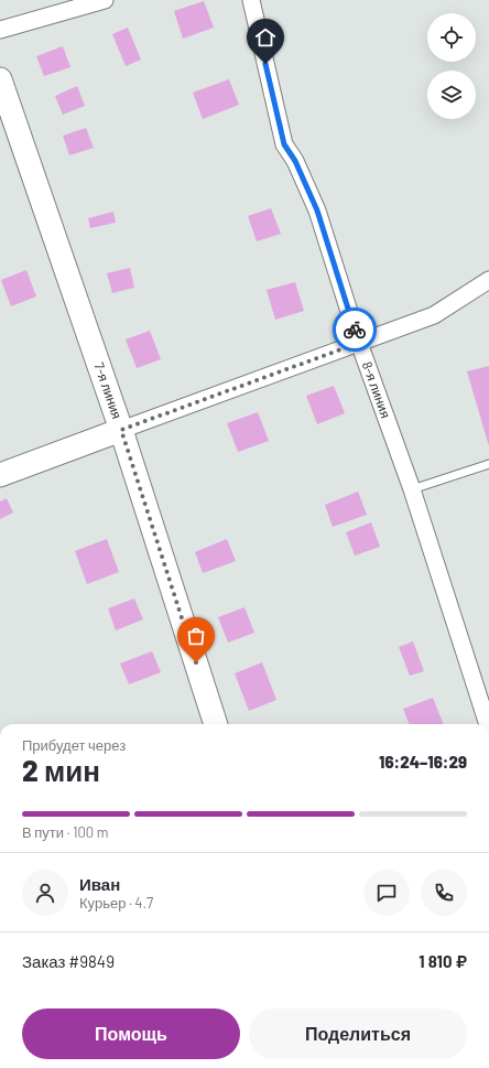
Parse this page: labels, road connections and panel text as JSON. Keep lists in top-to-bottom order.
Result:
{
  "streets": {
    "main road": ["7-я линия"],
    "street": ["8-я линия"]
  },
  "page": {
    "heading": ["2 мин", "Прибудет через", "16:24–16:29"],
    "panel": [
      "Иван",
      "Курьер · 4.7",
      "Заказ #9849",
      "1 810 ₽"
    ],
    "bar": "В пути · 100 m",
    "buttons": ["Помощь", "Поделиться"]
  }
}
